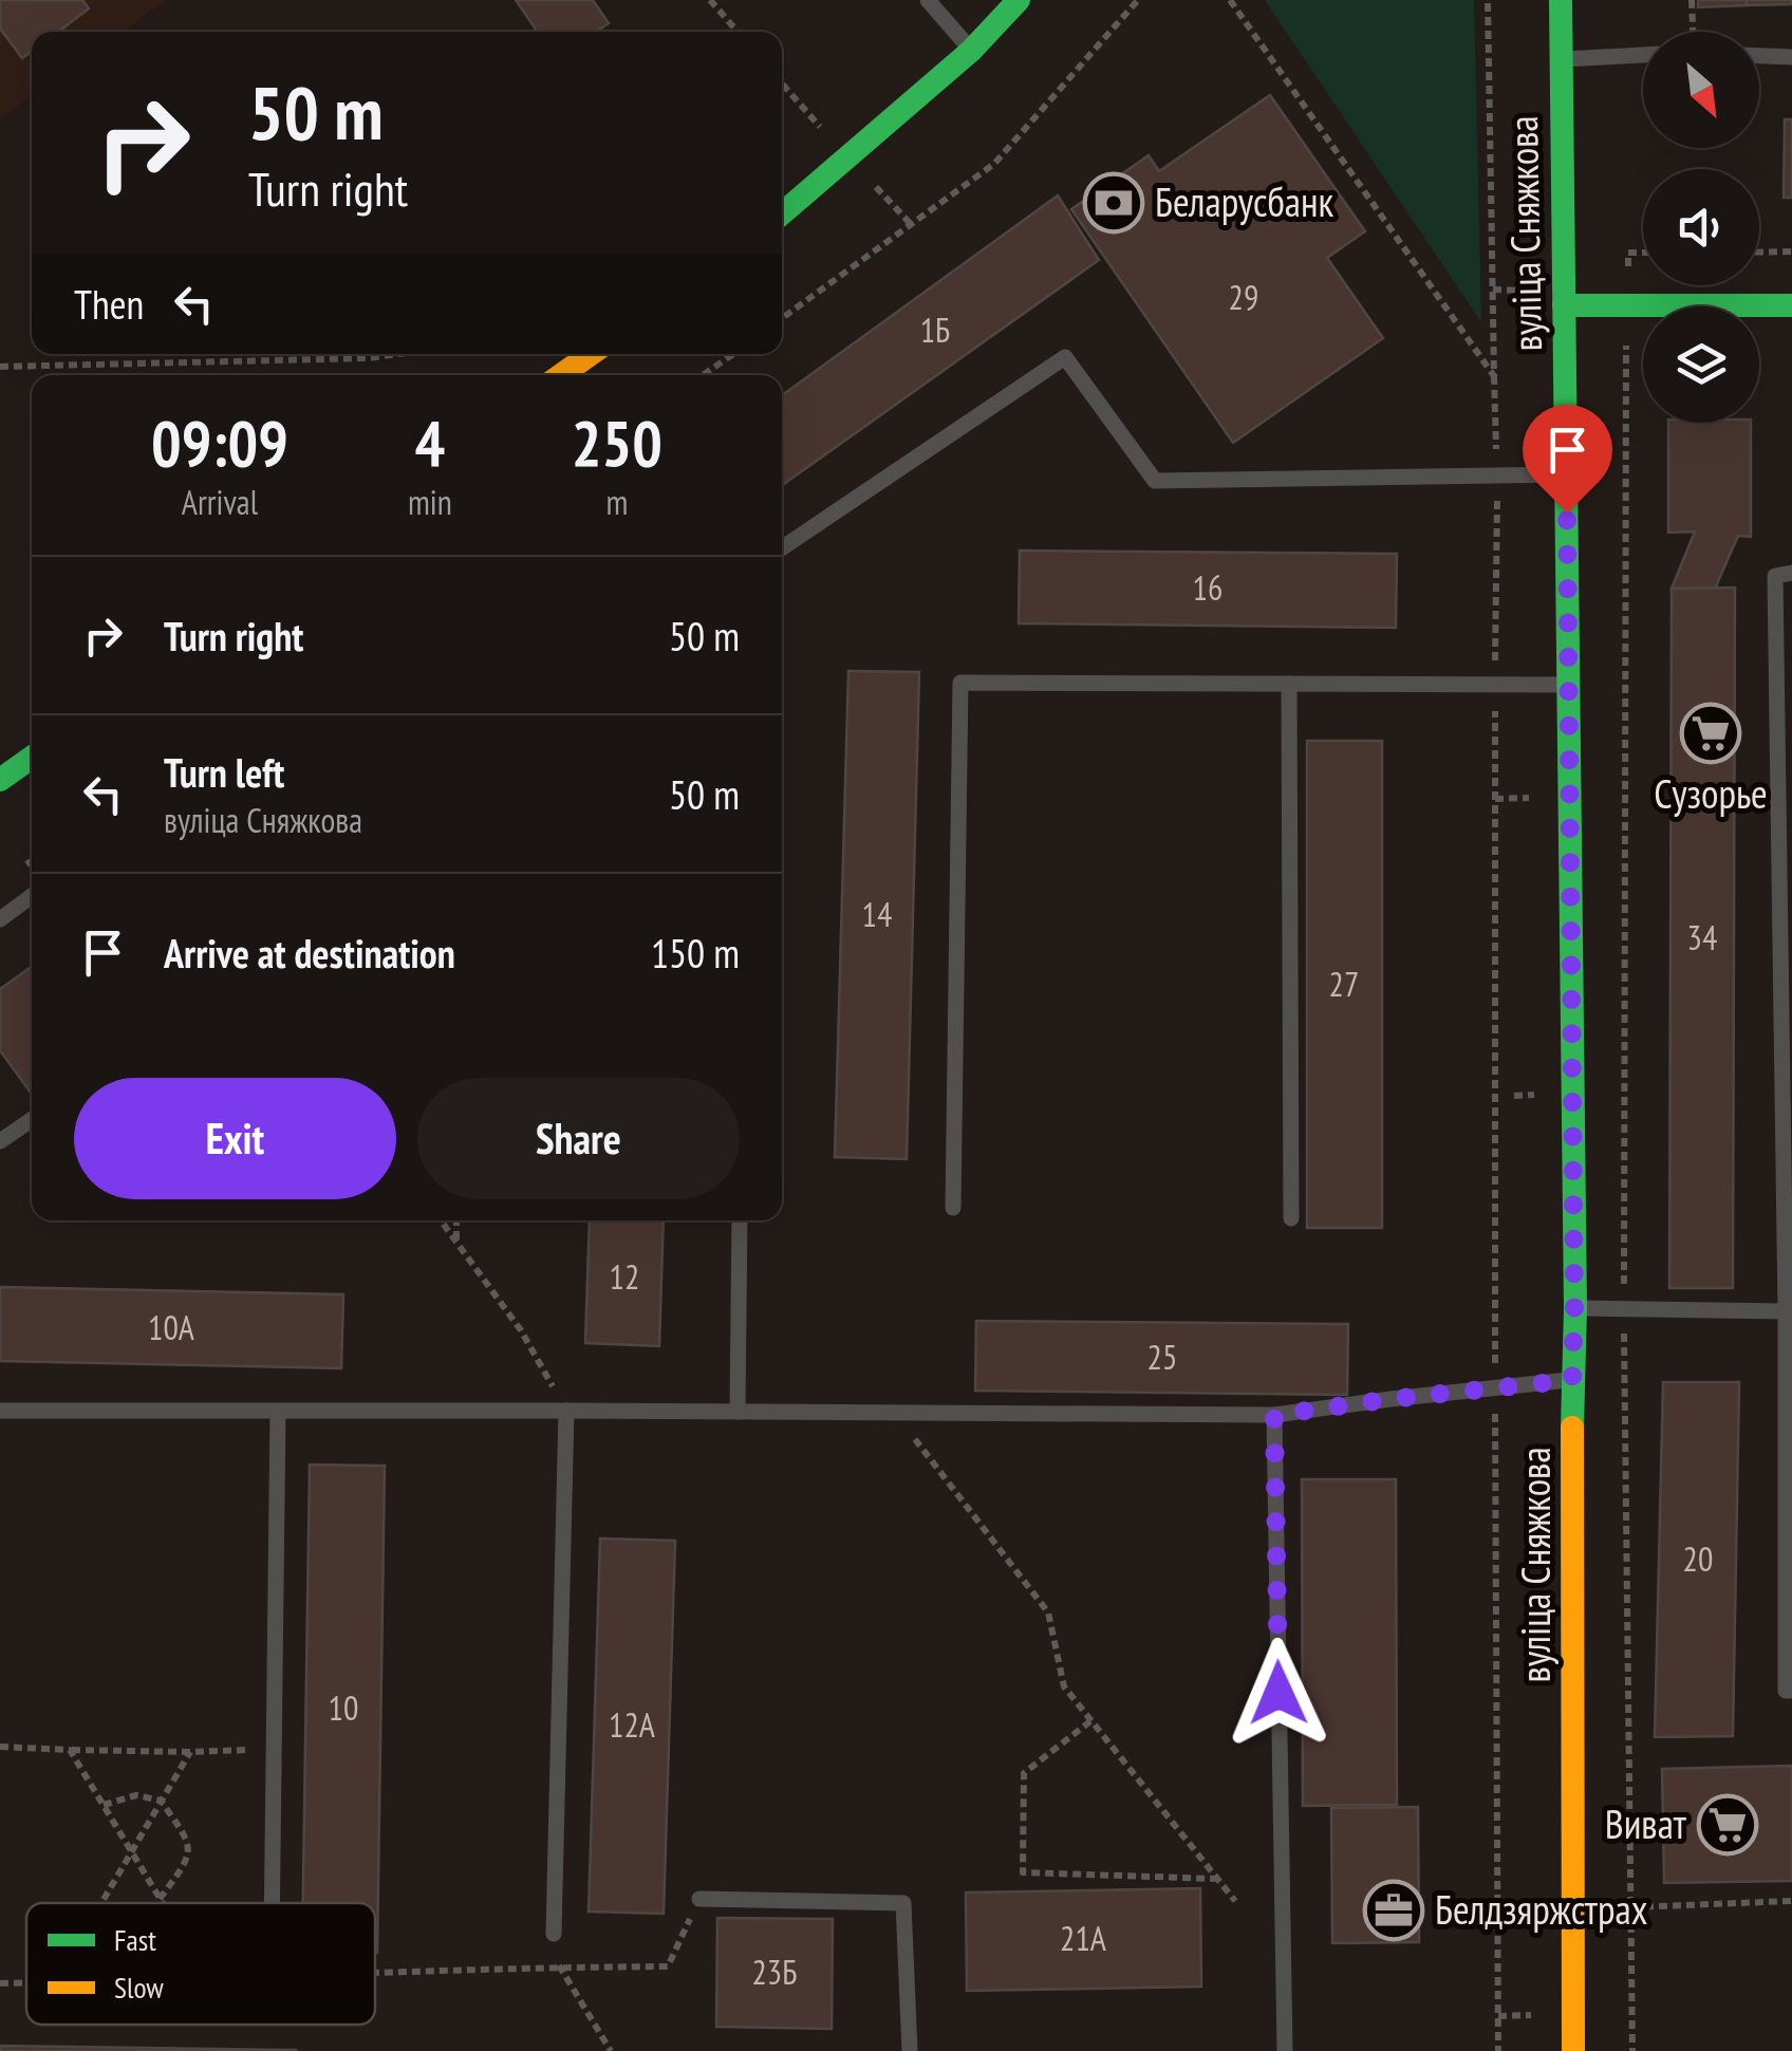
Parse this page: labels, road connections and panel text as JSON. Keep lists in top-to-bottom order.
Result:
{
  "streets": {
    "street": ["вуліца Сняжкова"]
  },
  "places": {
    "bank": ["Беларусбанк"],
    "supermarket": ["Сузорье", "Виват"],
    "office": ["Белдзяржстрах"]
  },
  "house_numbers": [
    "29",
    "1Б",
    "16",
    "14",
    "34",
    "27",
    "12",
    "10А",
    "25",
    "20",
    "10",
    "12А",
    "21А",
    "23Б"
  ],
  "legend": ["Fast", "Slow"],
  "north": "bottom right",
  "page": {
    "turn": ["50 m", "Turn right"],
    "then": "Then",
    "eta": [
      "09:09",
      "Arrival",
      "4",
      "min",
      "250",
      "m"
    ],
    "list": [
      {
        "name": "Turn right",
        "value": "50 m"
      },
      {
        "name": "Turn left",
        "note": "вуліца Сняжкова",
        "value": "50 m"
      },
      {
        "name": "Arrive at destination",
        "value": "150 m"
      }
    ],
    "buttons": ["Exit", "Share"]
  }
}
